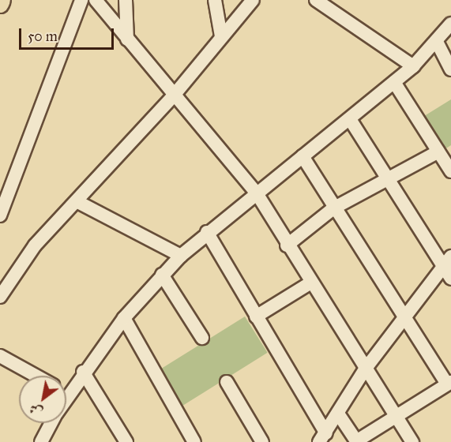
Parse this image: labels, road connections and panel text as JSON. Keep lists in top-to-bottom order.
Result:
{
  "scale_bar": "50 m",
  "north": "bottom left"
}
